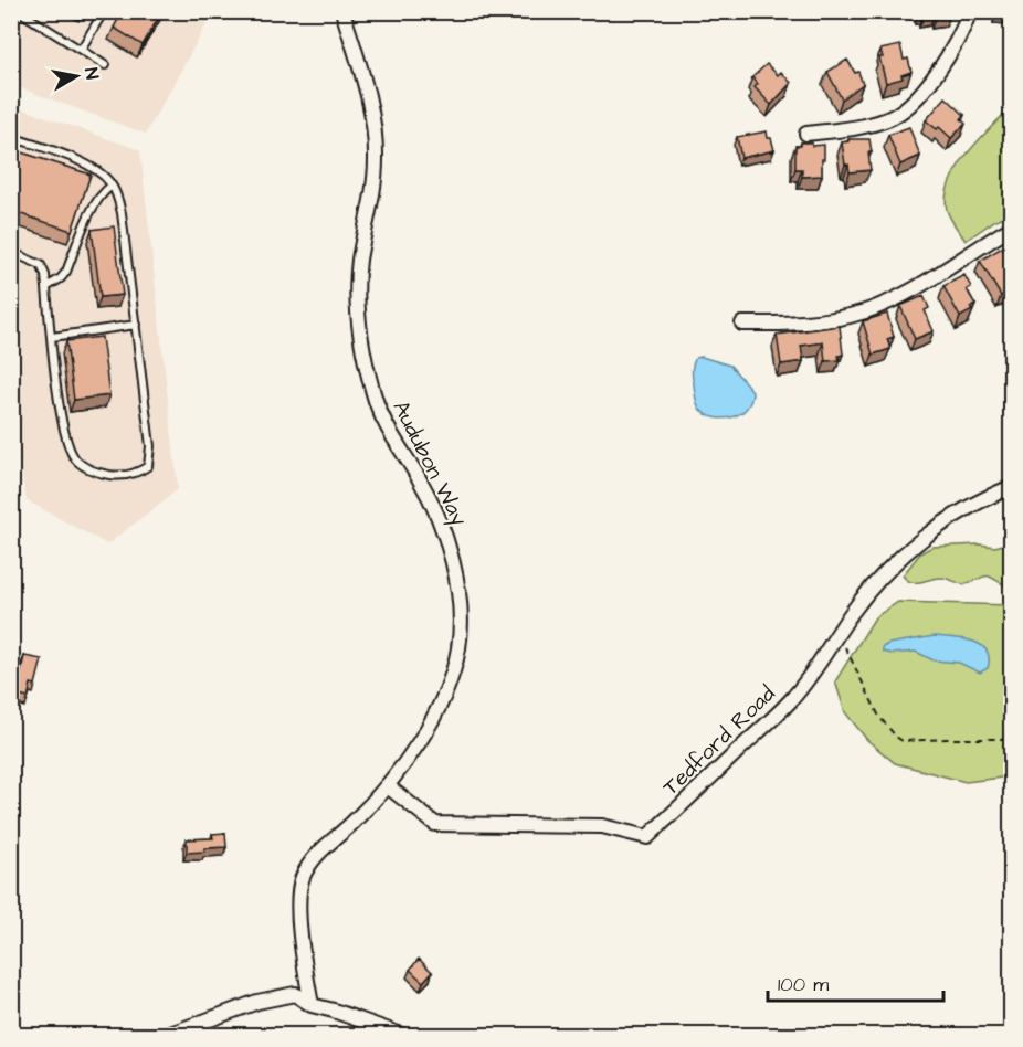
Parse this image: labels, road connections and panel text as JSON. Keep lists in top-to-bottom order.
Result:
{
  "streets": {
    "street": ["Audubon Way", "Tedford Road"]
  },
  "crossings": [
    ["Audubon Way", "Tedford Road"]
  ],
  "scale_bar": "100 m",
  "north": "right"
}
